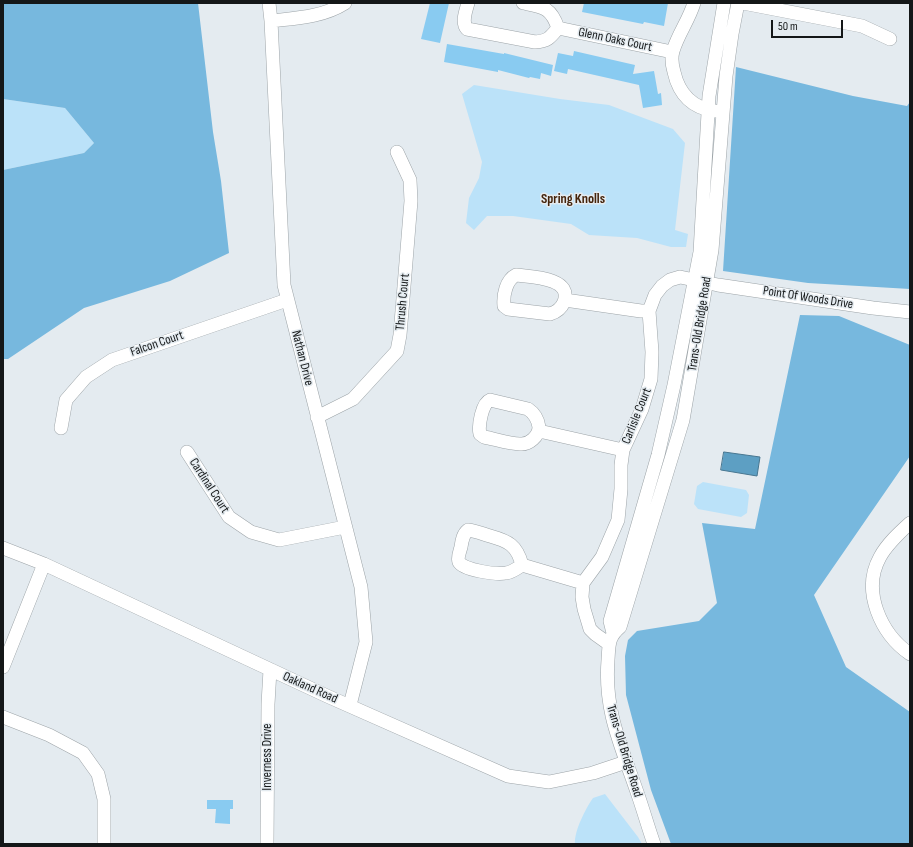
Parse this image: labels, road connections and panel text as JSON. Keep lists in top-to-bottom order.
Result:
{
  "streets": {
    "street": [
      "Glenn Oaks Court",
      "Point Of Woods Drive",
      "Thrush Court",
      "Trans-Old Bridge Road",
      "Falcon Court",
      "Nathan Drive",
      "Carlisle Court",
      "Cardinal Court",
      "Oakland Road",
      "Inverness Drive"
    ]
  },
  "crossings": [
    ["Point Of Woods Drive", "Trans-Old Bridge Road"],
    ["Point Of Woods Drive", "Carlisle Court"],
    ["Thrush Court", "Nathan Drive"],
    ["Trans-Old Bridge Road", "Carlisle Court"],
    ["Trans-Old Bridge Road", "Oakland Road"],
    ["Falcon Court", "Nathan Drive"],
    ["Nathan Drive", "Cardinal Court"],
    ["Nathan Drive", "Oakland Road"],
    ["Oakland Road", "Inverness Drive"]
  ],
  "districts": ["Spring Knolls"],
  "scale_bar": "50 m"
}
